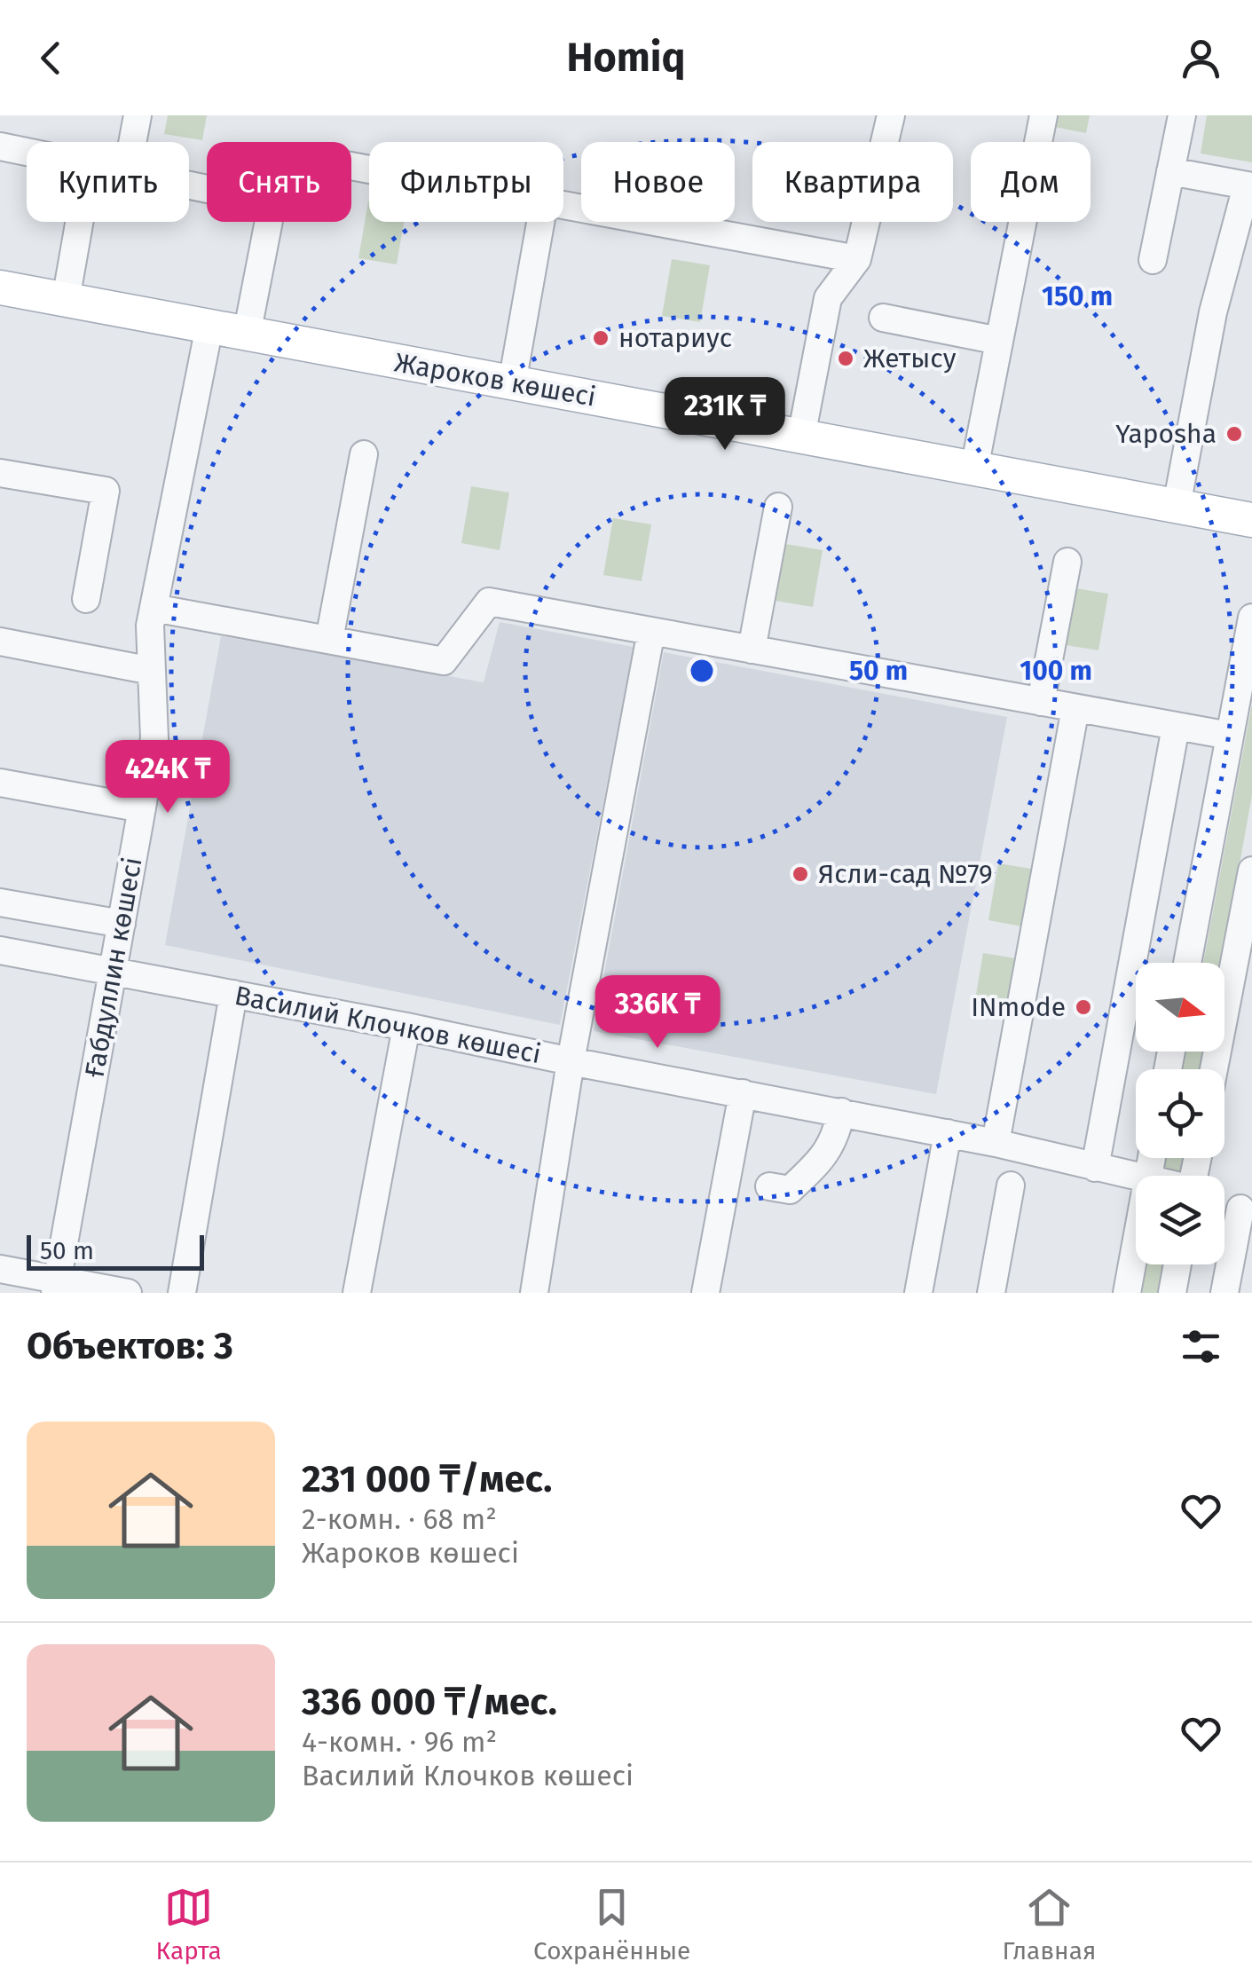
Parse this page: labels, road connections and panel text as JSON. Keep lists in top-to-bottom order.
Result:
{
  "streets": {
    "main road": ["Жароков көшесі"],
    "street": ["Ғабдуллин көшесі", "Василий Клочков көшесі"]
  },
  "crossings": [
    ["Жароков көшесі", "Ғабдуллин көшесі"],
    ["Ғабдуллин көшесі", "Василий Клочков көшесі"]
  ],
  "places": [
    "нотариус",
    "Жетысу",
    "Yaposha",
    "Ясли-сад №79",
    "INmode"
  ],
  "scale_bar": "50 m",
  "north": "right",
  "page": {
    "header": "Homiq",
    "chip": [
      "Купить",
      "Снять",
      "Фильтры",
      "Новое",
      "Квартира",
      "Дом"
    ],
    "price": ["231K ₸", "424K ₸", "336K ₸"],
    "scale": "50 m",
    "heading": "Объектов: 3",
    "list": [
      {
        "name": "231 000 ₸/мес.",
        "note": "2-комн. · 68 m² · Жароков көшесі"
      },
      {
        "name": "336 000 ₸/мес.",
        "note": "4-комн. · 96 m² · Василий Клочков көшесі"
      }
    ],
    "tabs": ["Карта", "Сохранённые", "Главная"]
  },
  "rings": ["150 m", "50 m", "100 m"]
}
